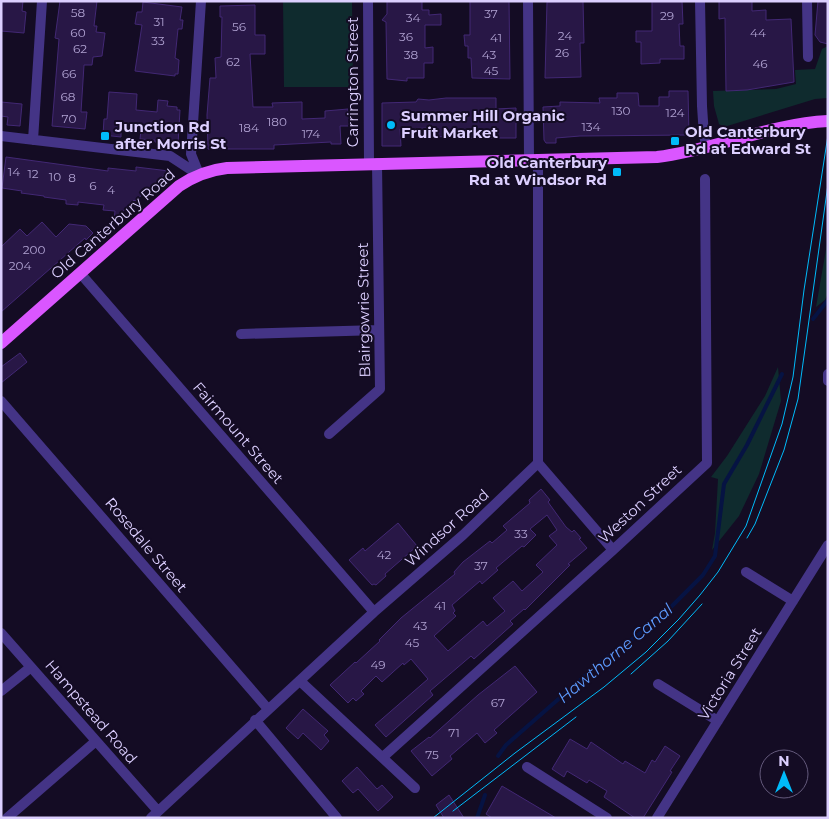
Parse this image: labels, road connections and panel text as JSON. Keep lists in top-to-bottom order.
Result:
{
  "streets": {
    "main road": ["Old Canterbury Road"],
    "street": [
      "Carrington Street",
      "Blairgowrie Street",
      "Fairmount Street",
      "Weston Street",
      "Windsor Road",
      "Rosedale Street",
      "Victoria Street",
      "Hampstead Road"
    ]
  },
  "crossings": [
    ["Carrington Street", "Old Canterbury Road"],
    ["Carrington Street", "Blairgowrie Street"],
    ["Old Canterbury Road", "Blairgowrie Street"],
    ["Old Canterbury Road", "Fairmount Street"],
    ["Fairmount Street", "Windsor Road"],
    ["Windsor Road", "Rosedale Street"],
    ["Windsor Road", "Hampstead Road"]
  ],
  "water": ["Hawthorne Canal"],
  "places": {
    "other": ["Summer Hill Organic Fruit Market"],
    "transit": ["Junction Rd after Morris St", "Old Canterbury Rd at Edward St", "Old Canterbury Rd at Windsor Rd"]
  },
  "house_numbers": [
    "58",
    "37",
    "29",
    "34",
    "31",
    "56",
    "60",
    "44",
    "24",
    "36",
    "41",
    "33",
    "62",
    "26",
    "38",
    "43",
    "62",
    "46",
    "45",
    "66",
    "68",
    "130",
    "124",
    "70",
    "180",
    "134",
    "184",
    "174",
    "14",
    "12",
    "10",
    "8",
    "6",
    "4",
    "200",
    "204",
    "33",
    "42",
    "37",
    "41",
    "43",
    "45",
    "49",
    "67",
    "71",
    "75"
  ],
  "north": "top"
}
